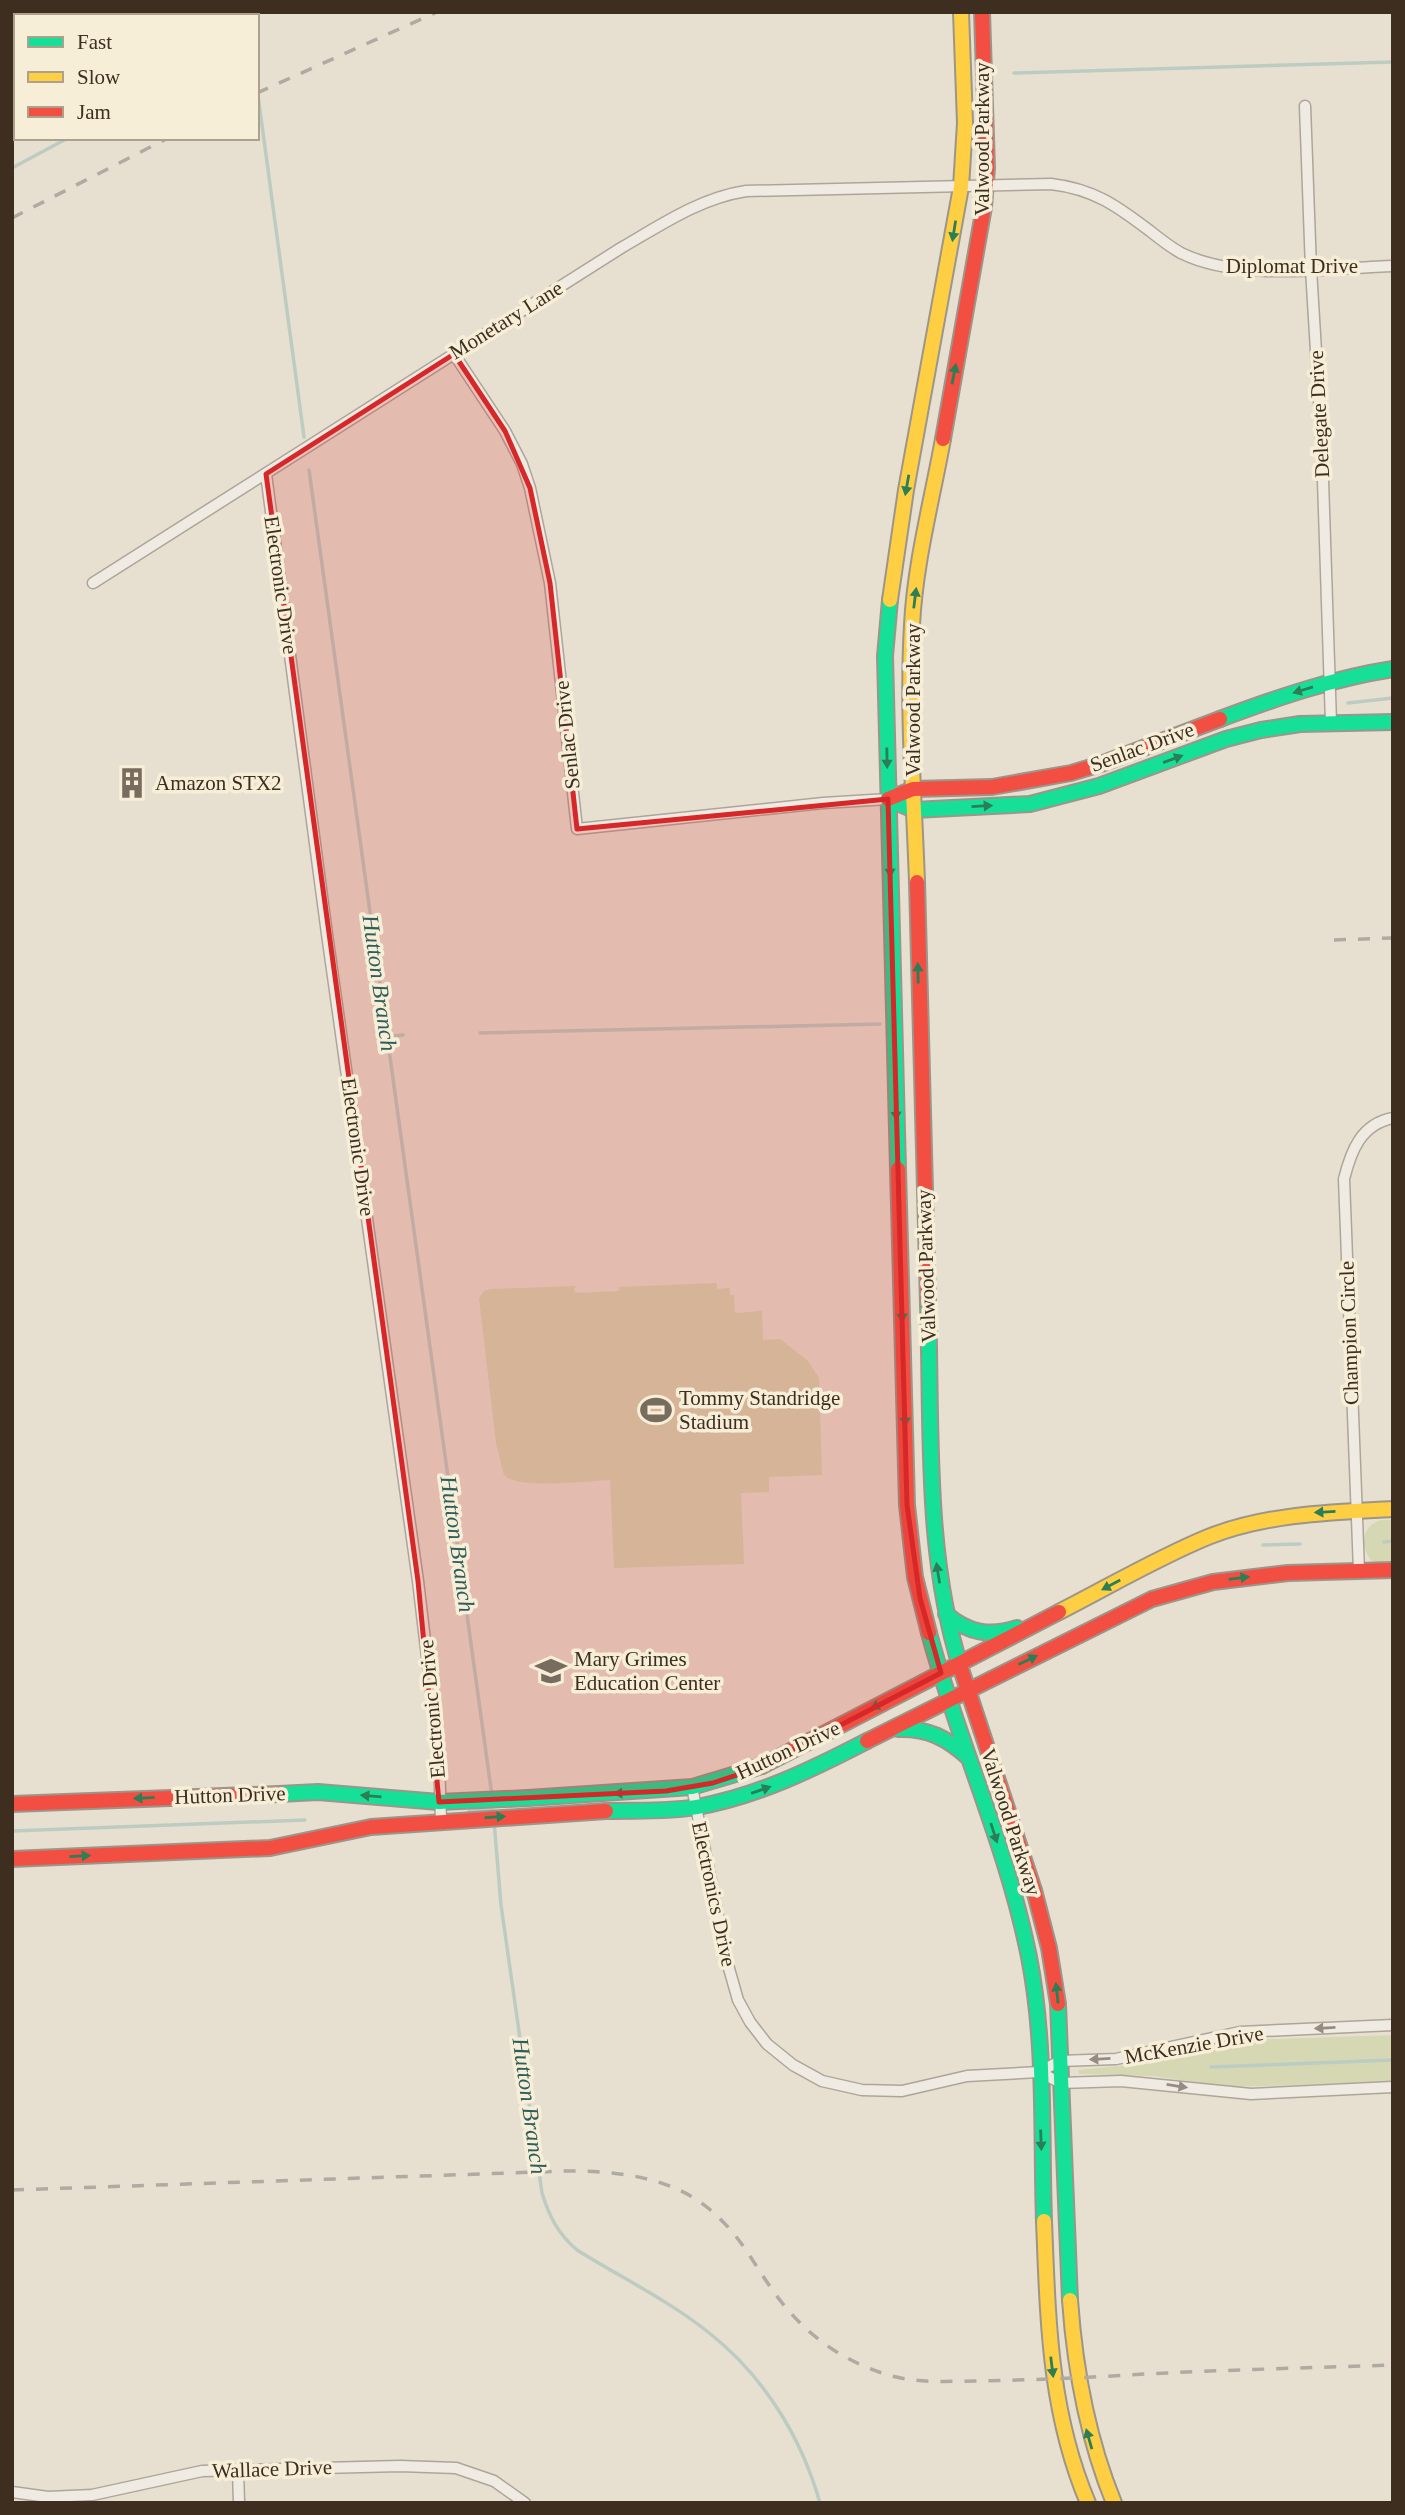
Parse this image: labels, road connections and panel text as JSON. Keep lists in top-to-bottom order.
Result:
{
  "streets": {
    "main road": ["Valwood Parkway", "Senlac Drive", "Hutton Drive"],
    "street": [
      "Diplomat Drive",
      "Monetary Lane",
      "Delegate Drive",
      "Electronic Drive",
      "Champion Circle",
      "Electronics Drive",
      "McKenzie Drive",
      "Wallace Drive"
    ]
  },
  "crossings": [
    ["Valwood Parkway", "Diplomat Drive"],
    ["Valwood Parkway", "Monetary Lane"],
    ["Valwood Parkway", "Senlac Drive"],
    ["Valwood Parkway", "Hutton Drive"],
    ["Valwood Parkway", "McKenzie Drive"],
    ["Diplomat Drive", "Monetary Lane"],
    ["Diplomat Drive", "Delegate Drive"],
    ["Monetary Lane", "Electronic Drive"],
    ["Monetary Lane", "Senlac Drive"],
    ["Delegate Drive", "Senlac Drive"],
    ["Electronic Drive", "Hutton Drive"],
    ["Champion Circle", "Hutton Drive"],
    ["Hutton Drive", "Electronics Drive"],
    ["Electronics Drive", "McKenzie Drive"]
  ],
  "water": ["Hutton Branch"],
  "places": {
    "building": ["Amazon STX2"],
    "sports": ["Tommy Standridge Stadium"],
    "school or university": ["Mary Grimes Education Center"]
  },
  "legend": ["Fast", "Slow", "Jam"]
}
